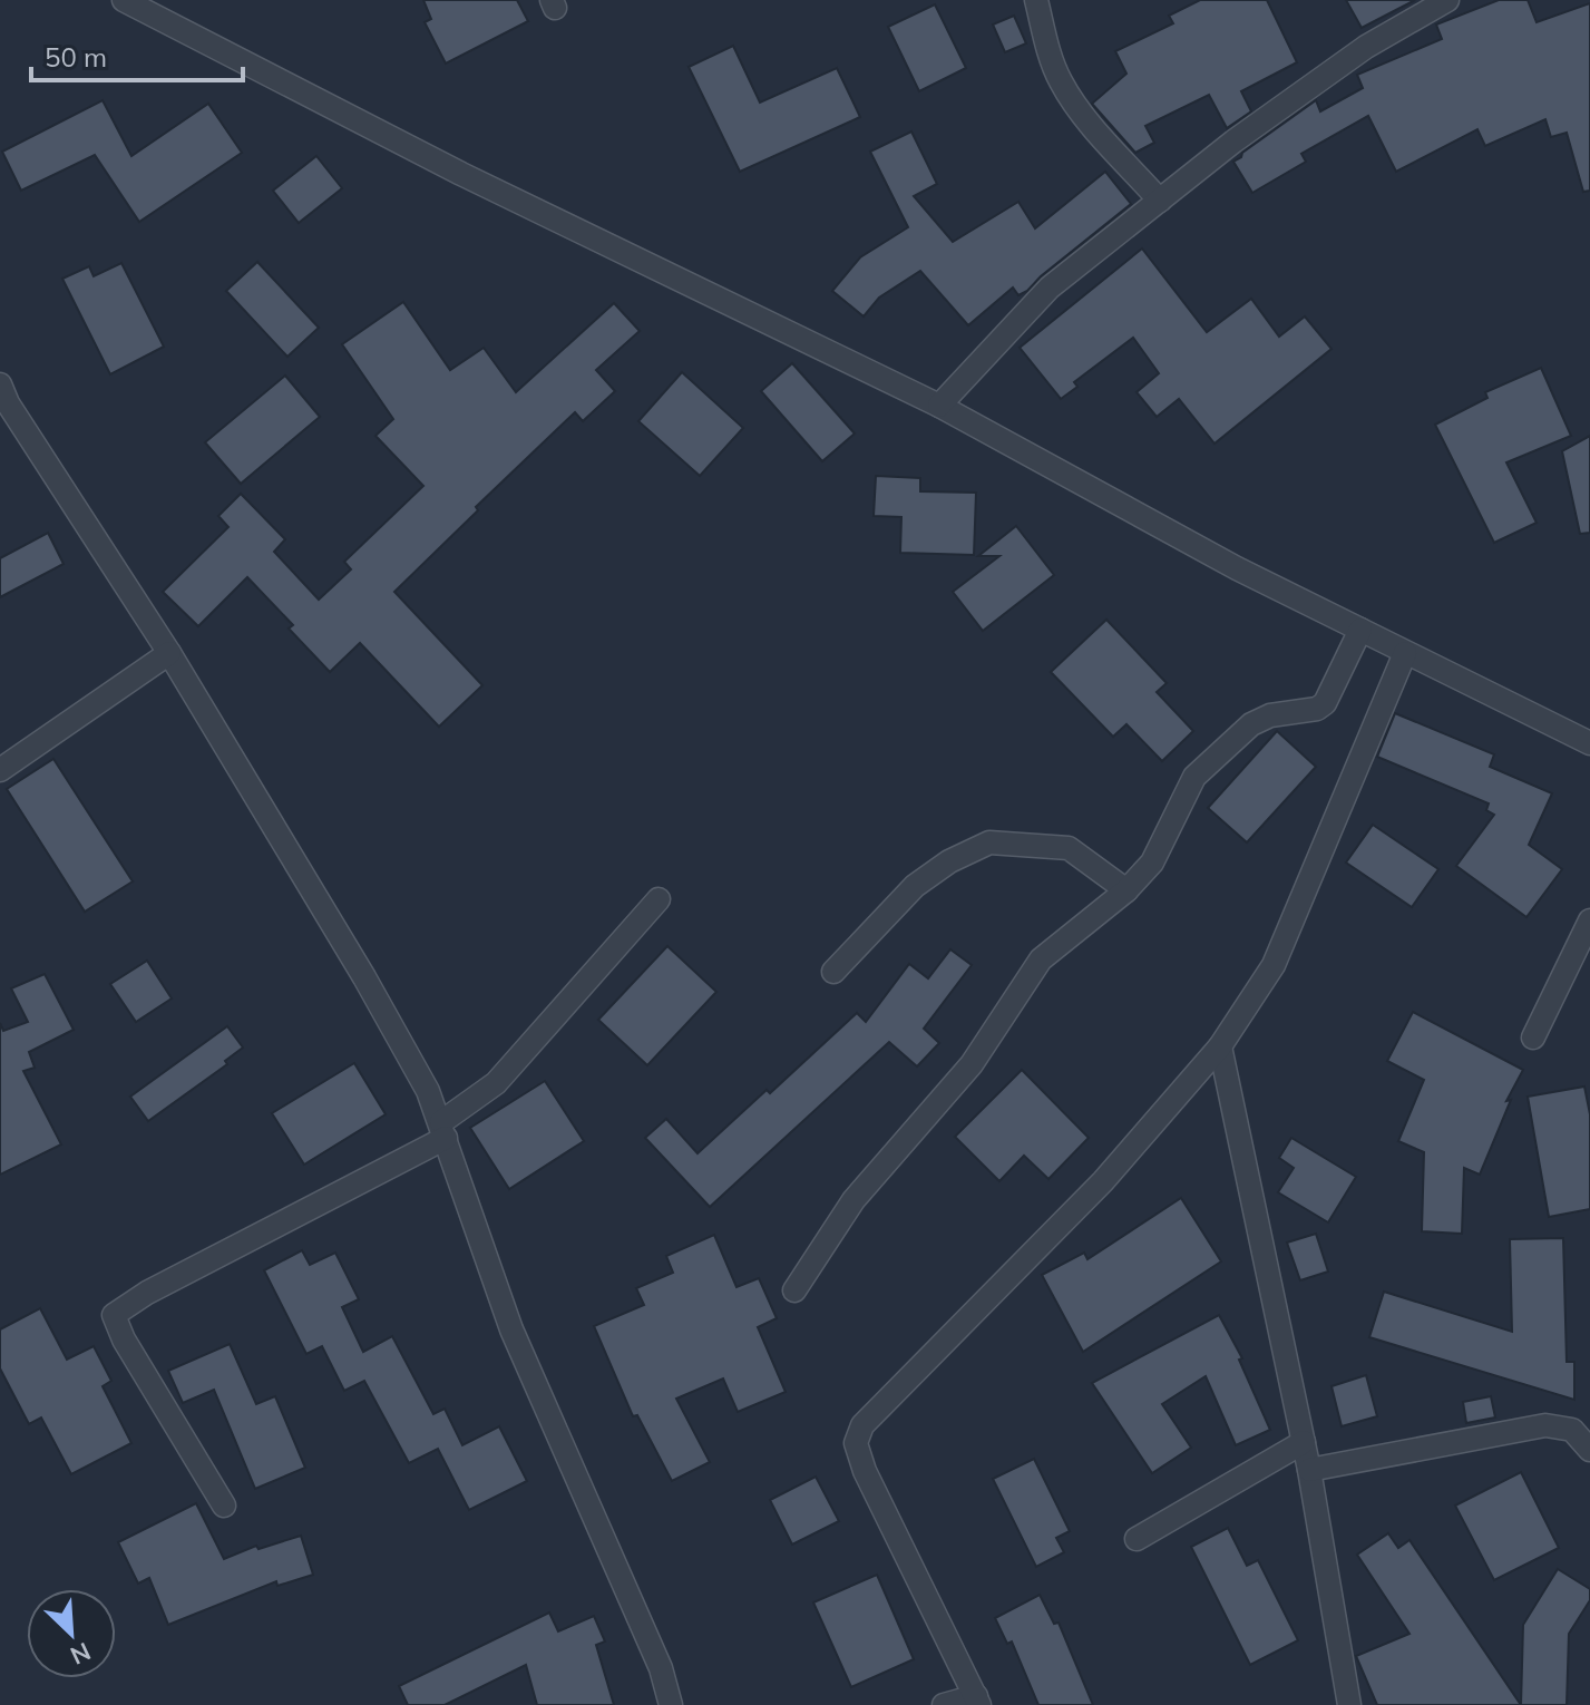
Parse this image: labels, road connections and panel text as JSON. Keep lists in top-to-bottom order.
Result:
{
  "scale_bar": "50 m",
  "north": "bottom right"
}
